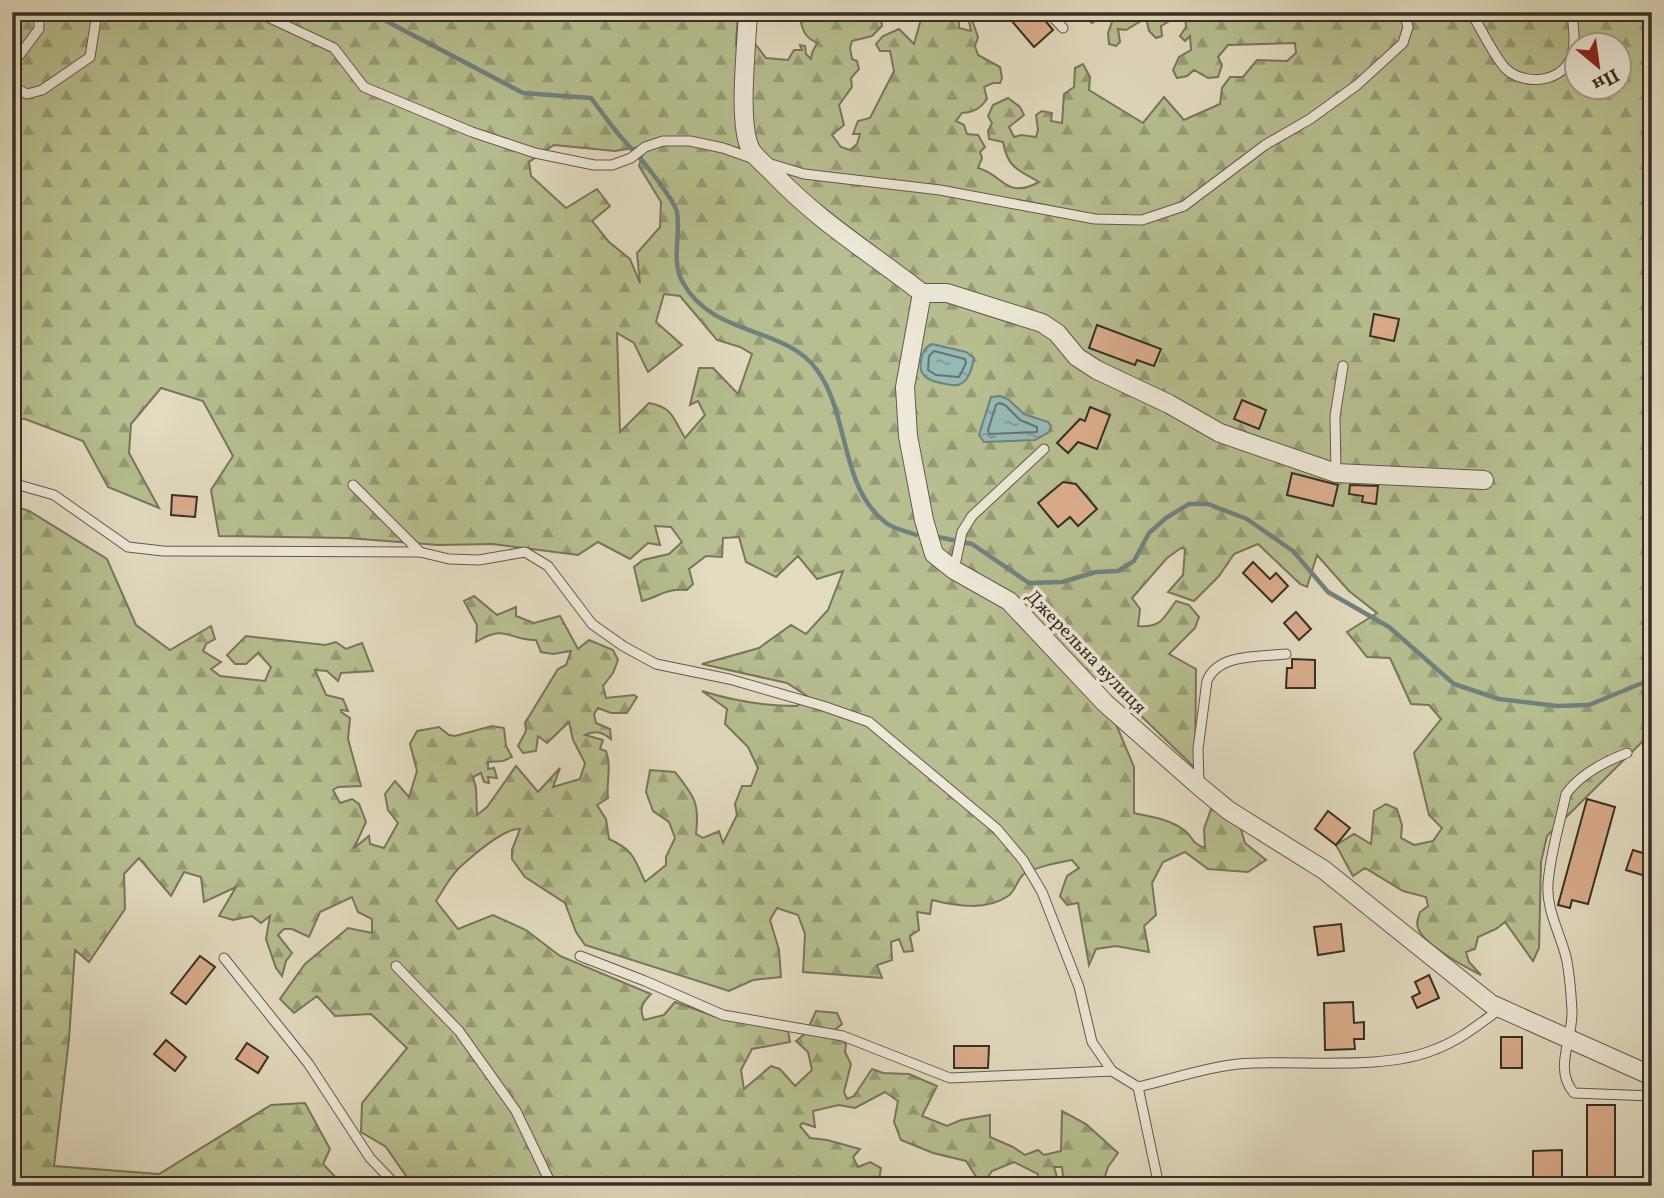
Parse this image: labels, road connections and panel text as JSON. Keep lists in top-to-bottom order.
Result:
{
  "streets": {
    "street": ["Джерельна вулиця"]
  },
  "north": "bottom right"
}
